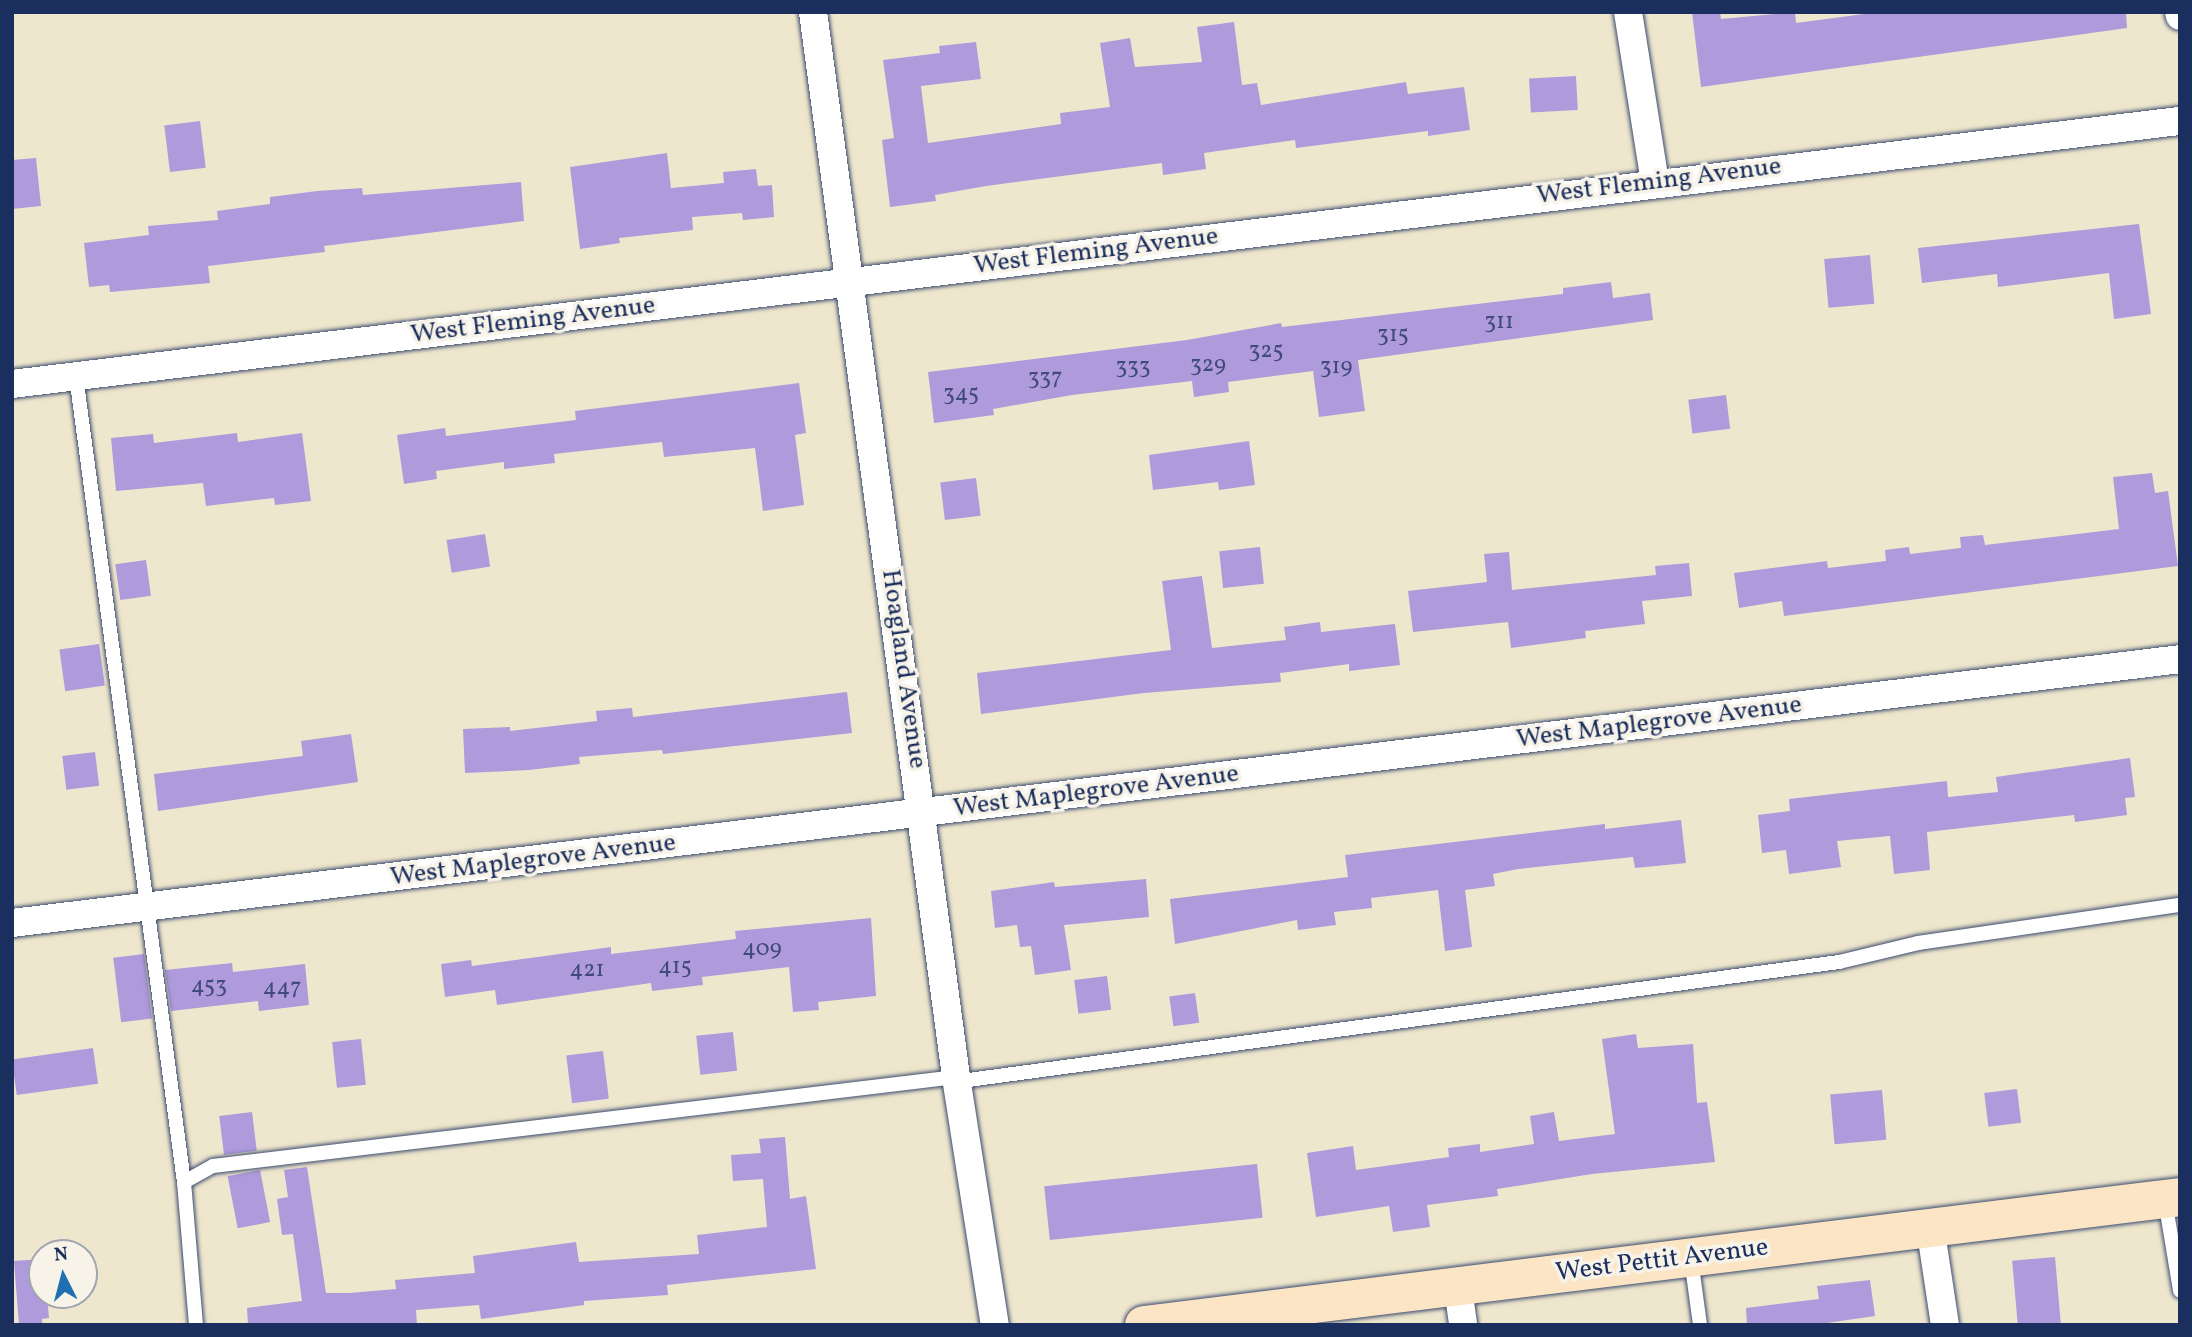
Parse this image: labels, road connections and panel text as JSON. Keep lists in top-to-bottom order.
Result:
{
  "streets": {
    "street": [
      "West Fleming Avenue",
      "Hoagland Avenue",
      "West Maplegrove Avenue",
      "West Pettit Avenue"
    ]
  },
  "crossings": [
    ["West Fleming Avenue", "Hoagland Avenue"],
    ["Hoagland Avenue", "West Maplegrove Avenue"]
  ],
  "house_numbers": [
    "311",
    "315",
    "325",
    "329",
    "333",
    "319",
    "337",
    "345",
    "409",
    "415",
    "421",
    "453",
    "447"
  ],
  "north": "top"
}
